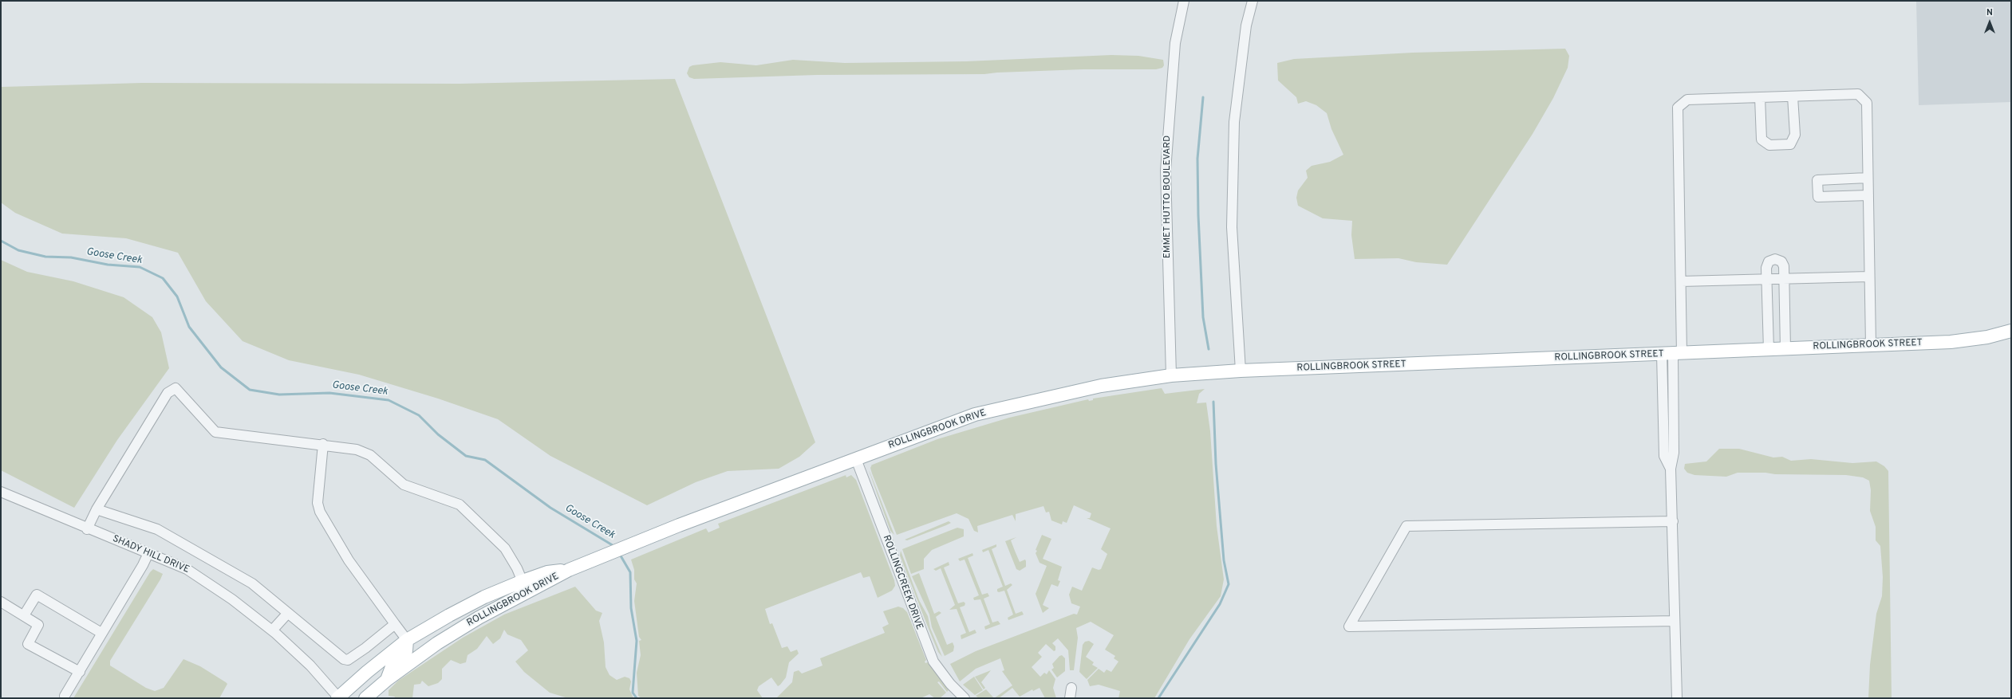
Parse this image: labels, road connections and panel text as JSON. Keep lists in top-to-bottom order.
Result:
{
  "streets": {
    "main road": ["ROLLINGBROOK STREET", "ROLLINGBROOK DRIVE"],
    "street": ["EMMET HUTTO BOULEVARD", "SHADY HILL DRIVE", "ROLLINGCREEK DRIVE"]
  },
  "crossings": [
    ["EMMET HUTTO BOULEVARD", "ROLLINGBROOK DRIVE"],
    ["ROLLINGBROOK STREET", "ROLLINGBROOK DRIVE"],
    ["ROLLINGBROOK DRIVE", "SHADY HILL DRIVE"],
    ["ROLLINGBROOK DRIVE", "ROLLINGCREEK DRIVE"]
  ],
  "water": ["Goose Creek"],
  "north": "top"
}
